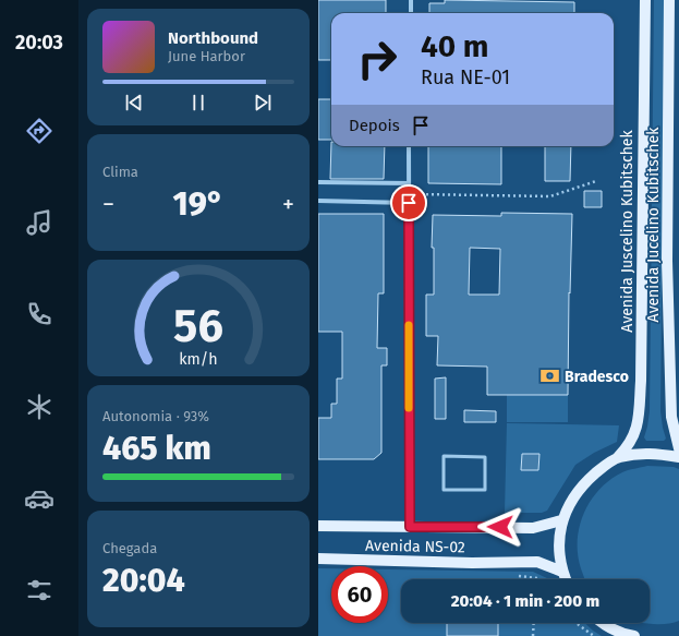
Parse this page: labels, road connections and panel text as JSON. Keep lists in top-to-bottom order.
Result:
{
  "streets": {
    "main road": ["Avenida Jucelino Kubitschek", "Avenida Juscelino Kubitschek", "Avenida NS-02"]
  },
  "places": {
    "bank": ["Bradesco"]
  },
  "page": {
    "tabs": "20:03",
    "turn": ["40 m", "Rua NE-01"],
    "song": ["Northbound", "June Harbor"],
    "then": "Depois",
    "tile": [
      "Clima",
      ["Autonomia · 93%", "465 km"],
      ["Chegada", "20:04"]
    ],
    "heat": ["−", "19°", "+"],
    "limit": "60",
    "trip": "20:04 · 1 min · 200 m",
    "gauge": ["56", "km/h"]
  }
}
